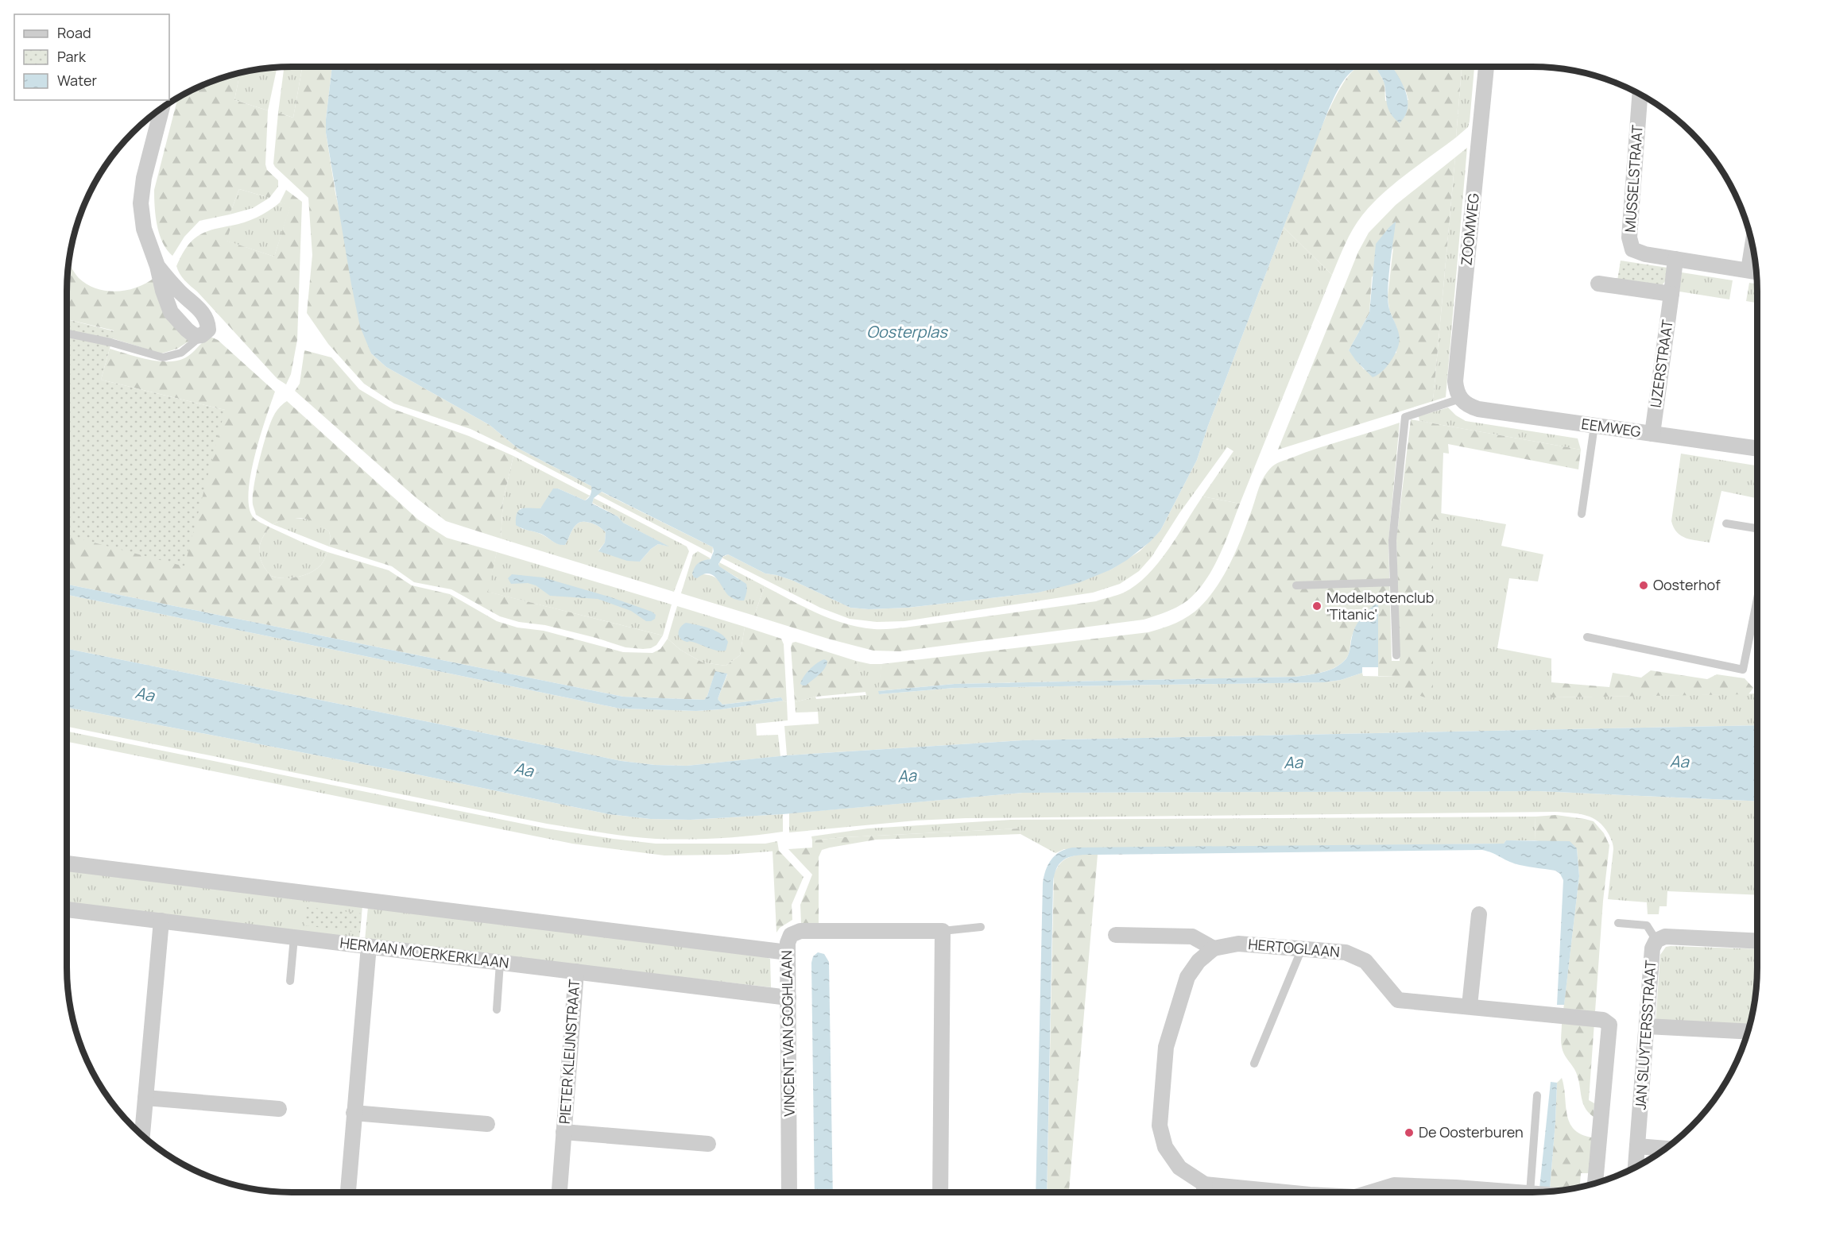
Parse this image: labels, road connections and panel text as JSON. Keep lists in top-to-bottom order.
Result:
{
  "streets": {
    "street": [
      "MUSSELSTRAAT",
      "ZOOMWEG",
      "IJZERSTRAAT",
      "EEMWEG",
      "HERTOGLAAN",
      "HERMAN MOERKERKLAAN",
      "VINCENT VAN GOGHLAAN",
      "JAN SLUYTERSSTRAAT",
      "PIETER KLEIJNSTRAAT"
    ]
  },
  "crossings": [
    ["MUSSELSTRAAT", "IJZERSTRAAT"],
    ["ZOOMWEG", "EEMWEG"],
    ["IJZERSTRAAT", "EEMWEG"],
    ["HERMAN MOERKERKLAAN", "VINCENT VAN GOGHLAAN"],
    ["HERMAN MOERKERKLAAN", "PIETER KLEIJNSTRAAT"]
  ],
  "water": ["Oosterplas", "Aa"],
  "places": ["Oosterhof", "Modelbotenclub 'Titanic'", "De Oosterburen"],
  "legend": ["Road", "Park", "Water"]
}
